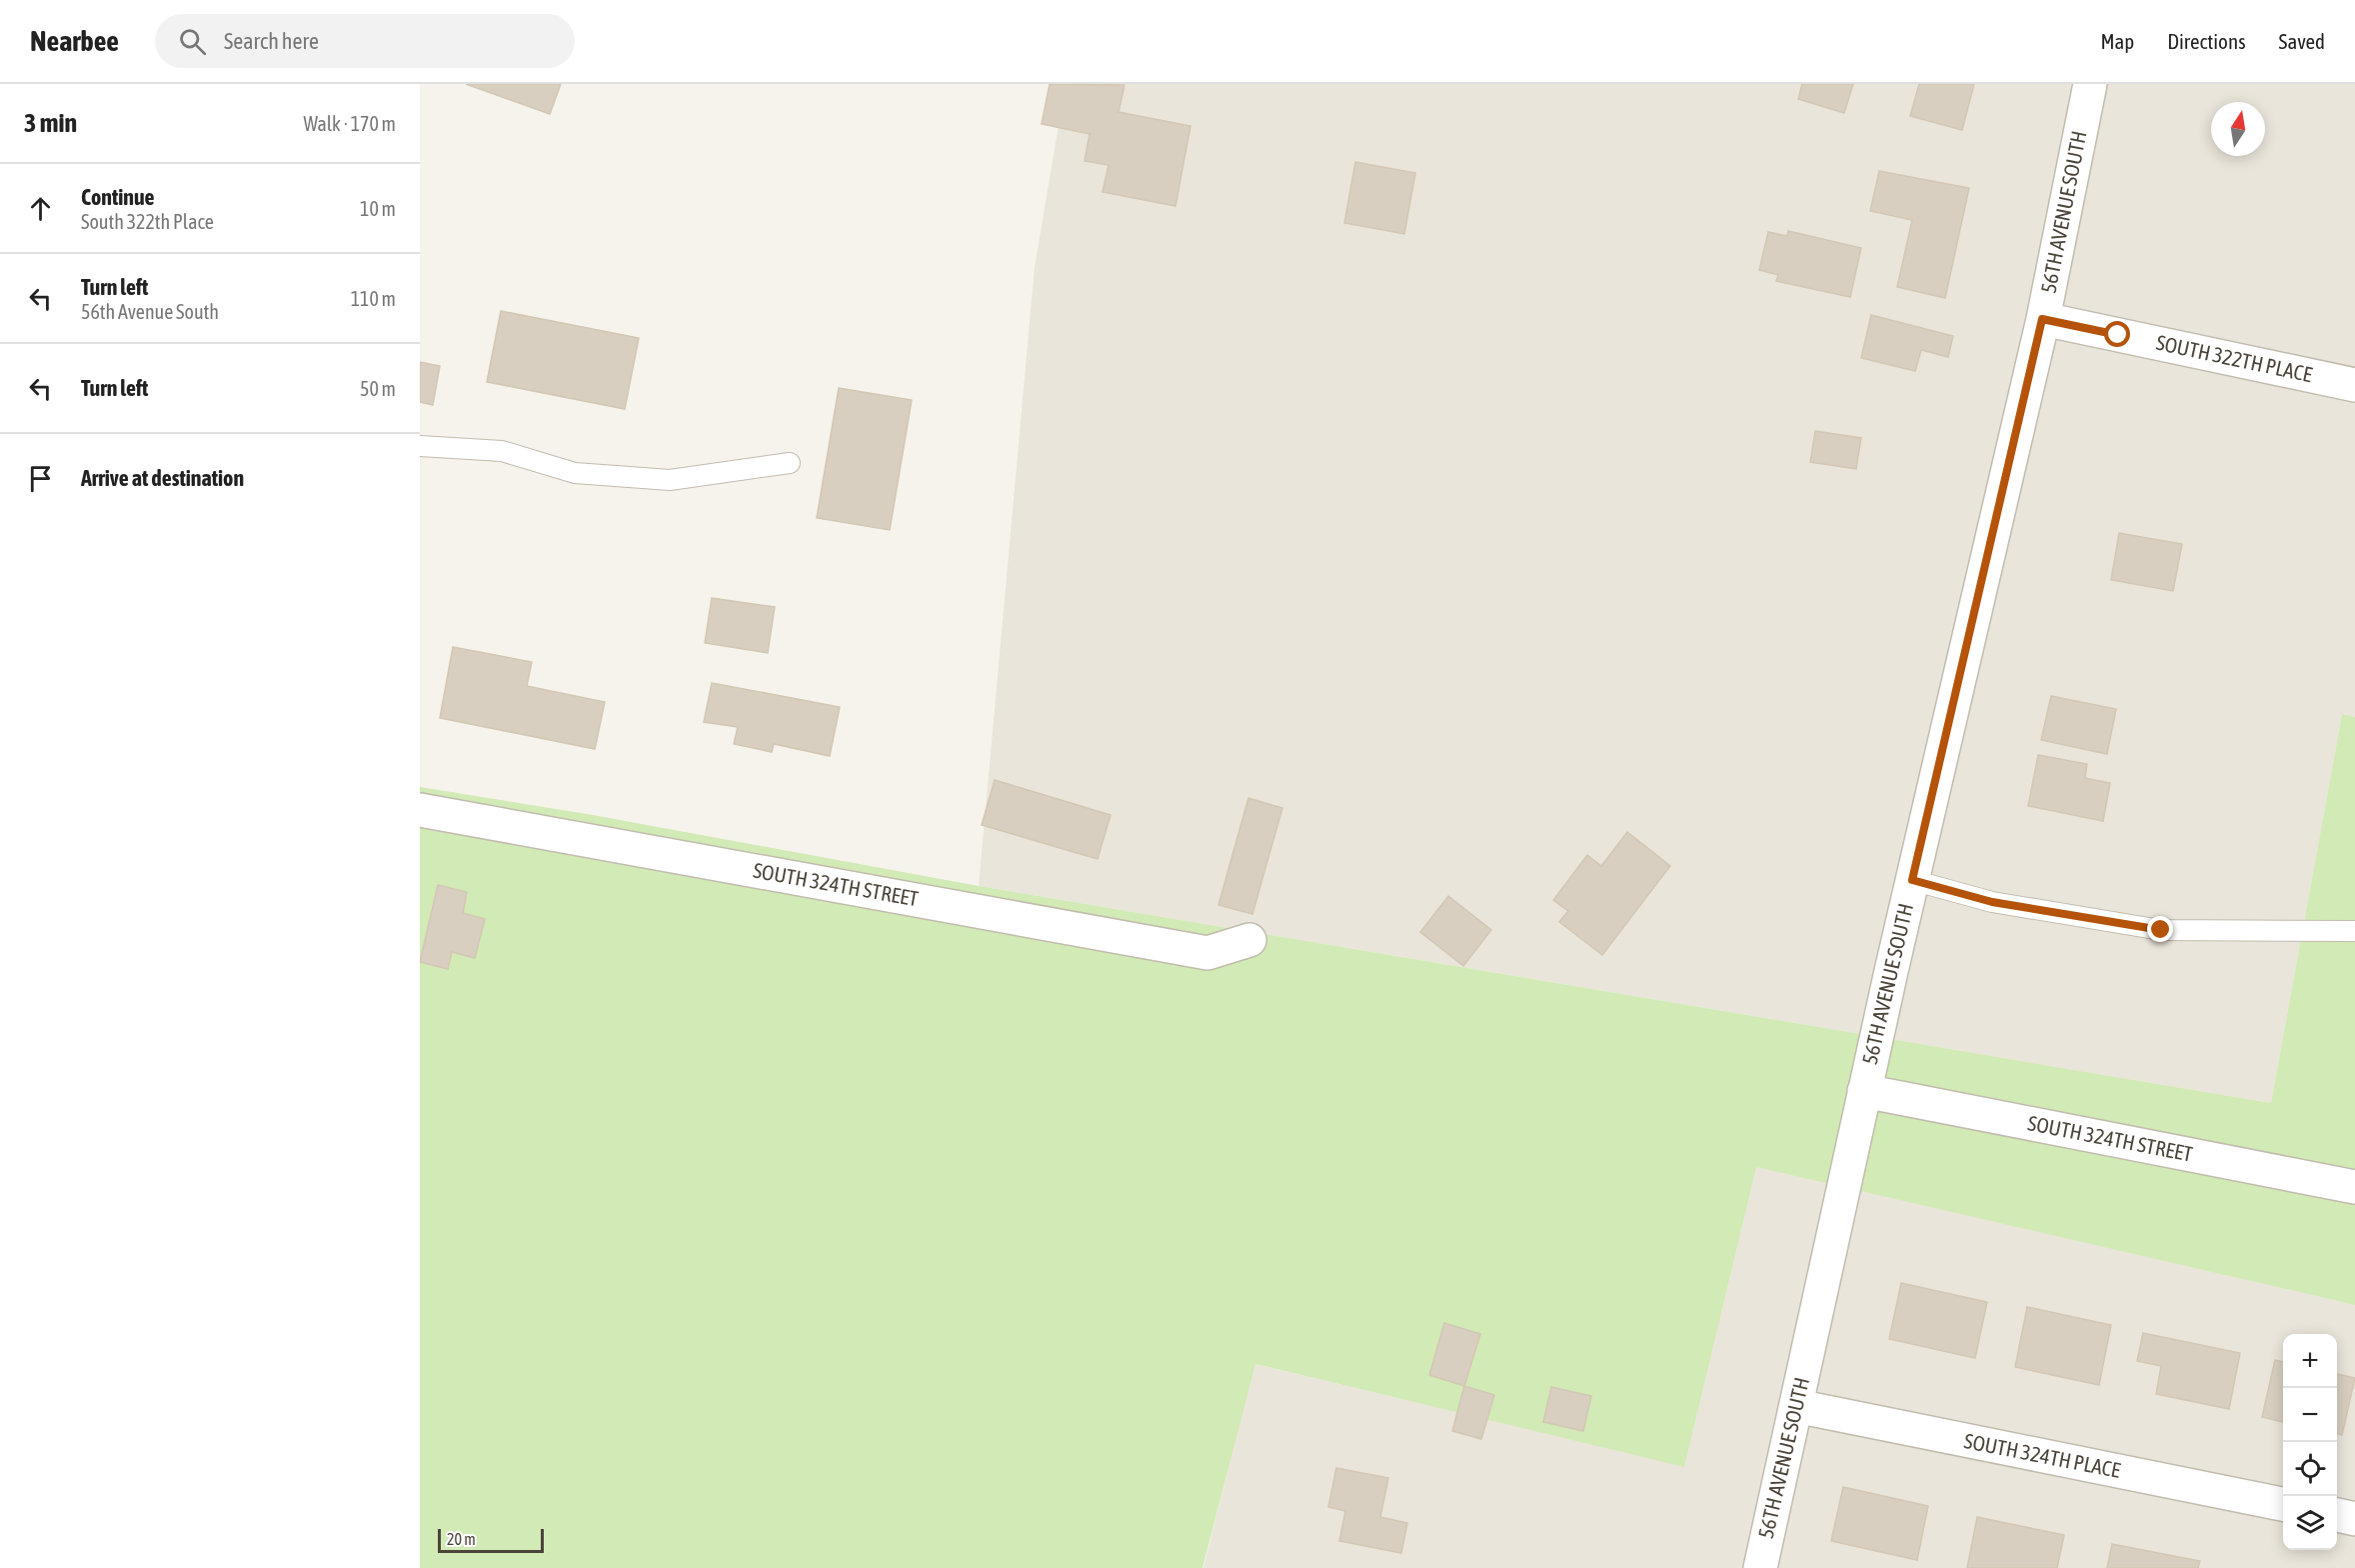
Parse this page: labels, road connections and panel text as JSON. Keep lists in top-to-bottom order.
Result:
{
  "streets": {
    "street": [
      "56TH AVENUE SOUTH",
      "SOUTH 322TH PLACE",
      "SOUTH 324TH STREET",
      "SOUTH 324TH PLACE"
    ]
  },
  "crossings": [
    ["56TH AVENUE SOUTH", "SOUTH 322TH PLACE"],
    ["56TH AVENUE SOUTH", "SOUTH 324TH STREET"],
    ["56TH AVENUE SOUTH", "SOUTH 324TH PLACE"]
  ],
  "scale_bar": "20 m",
  "north": "top",
  "page": {
    "header": "Nearbee",
    "search": "Search here",
    "nav": ["Map", "Directions", "Saved"],
    "heading": ["3 min", "Walk · 170 m"],
    "list": [
      ["Continue", "South 322th Place", "10 m"],
      ["Turn left", "56th Avenue South", "110 m"],
      ["Turn left", "50 m"],
      "Arrive at destination"
    ],
    "map_buttons": ["+", "−"],
    "scale": "20 m"
  }
}
